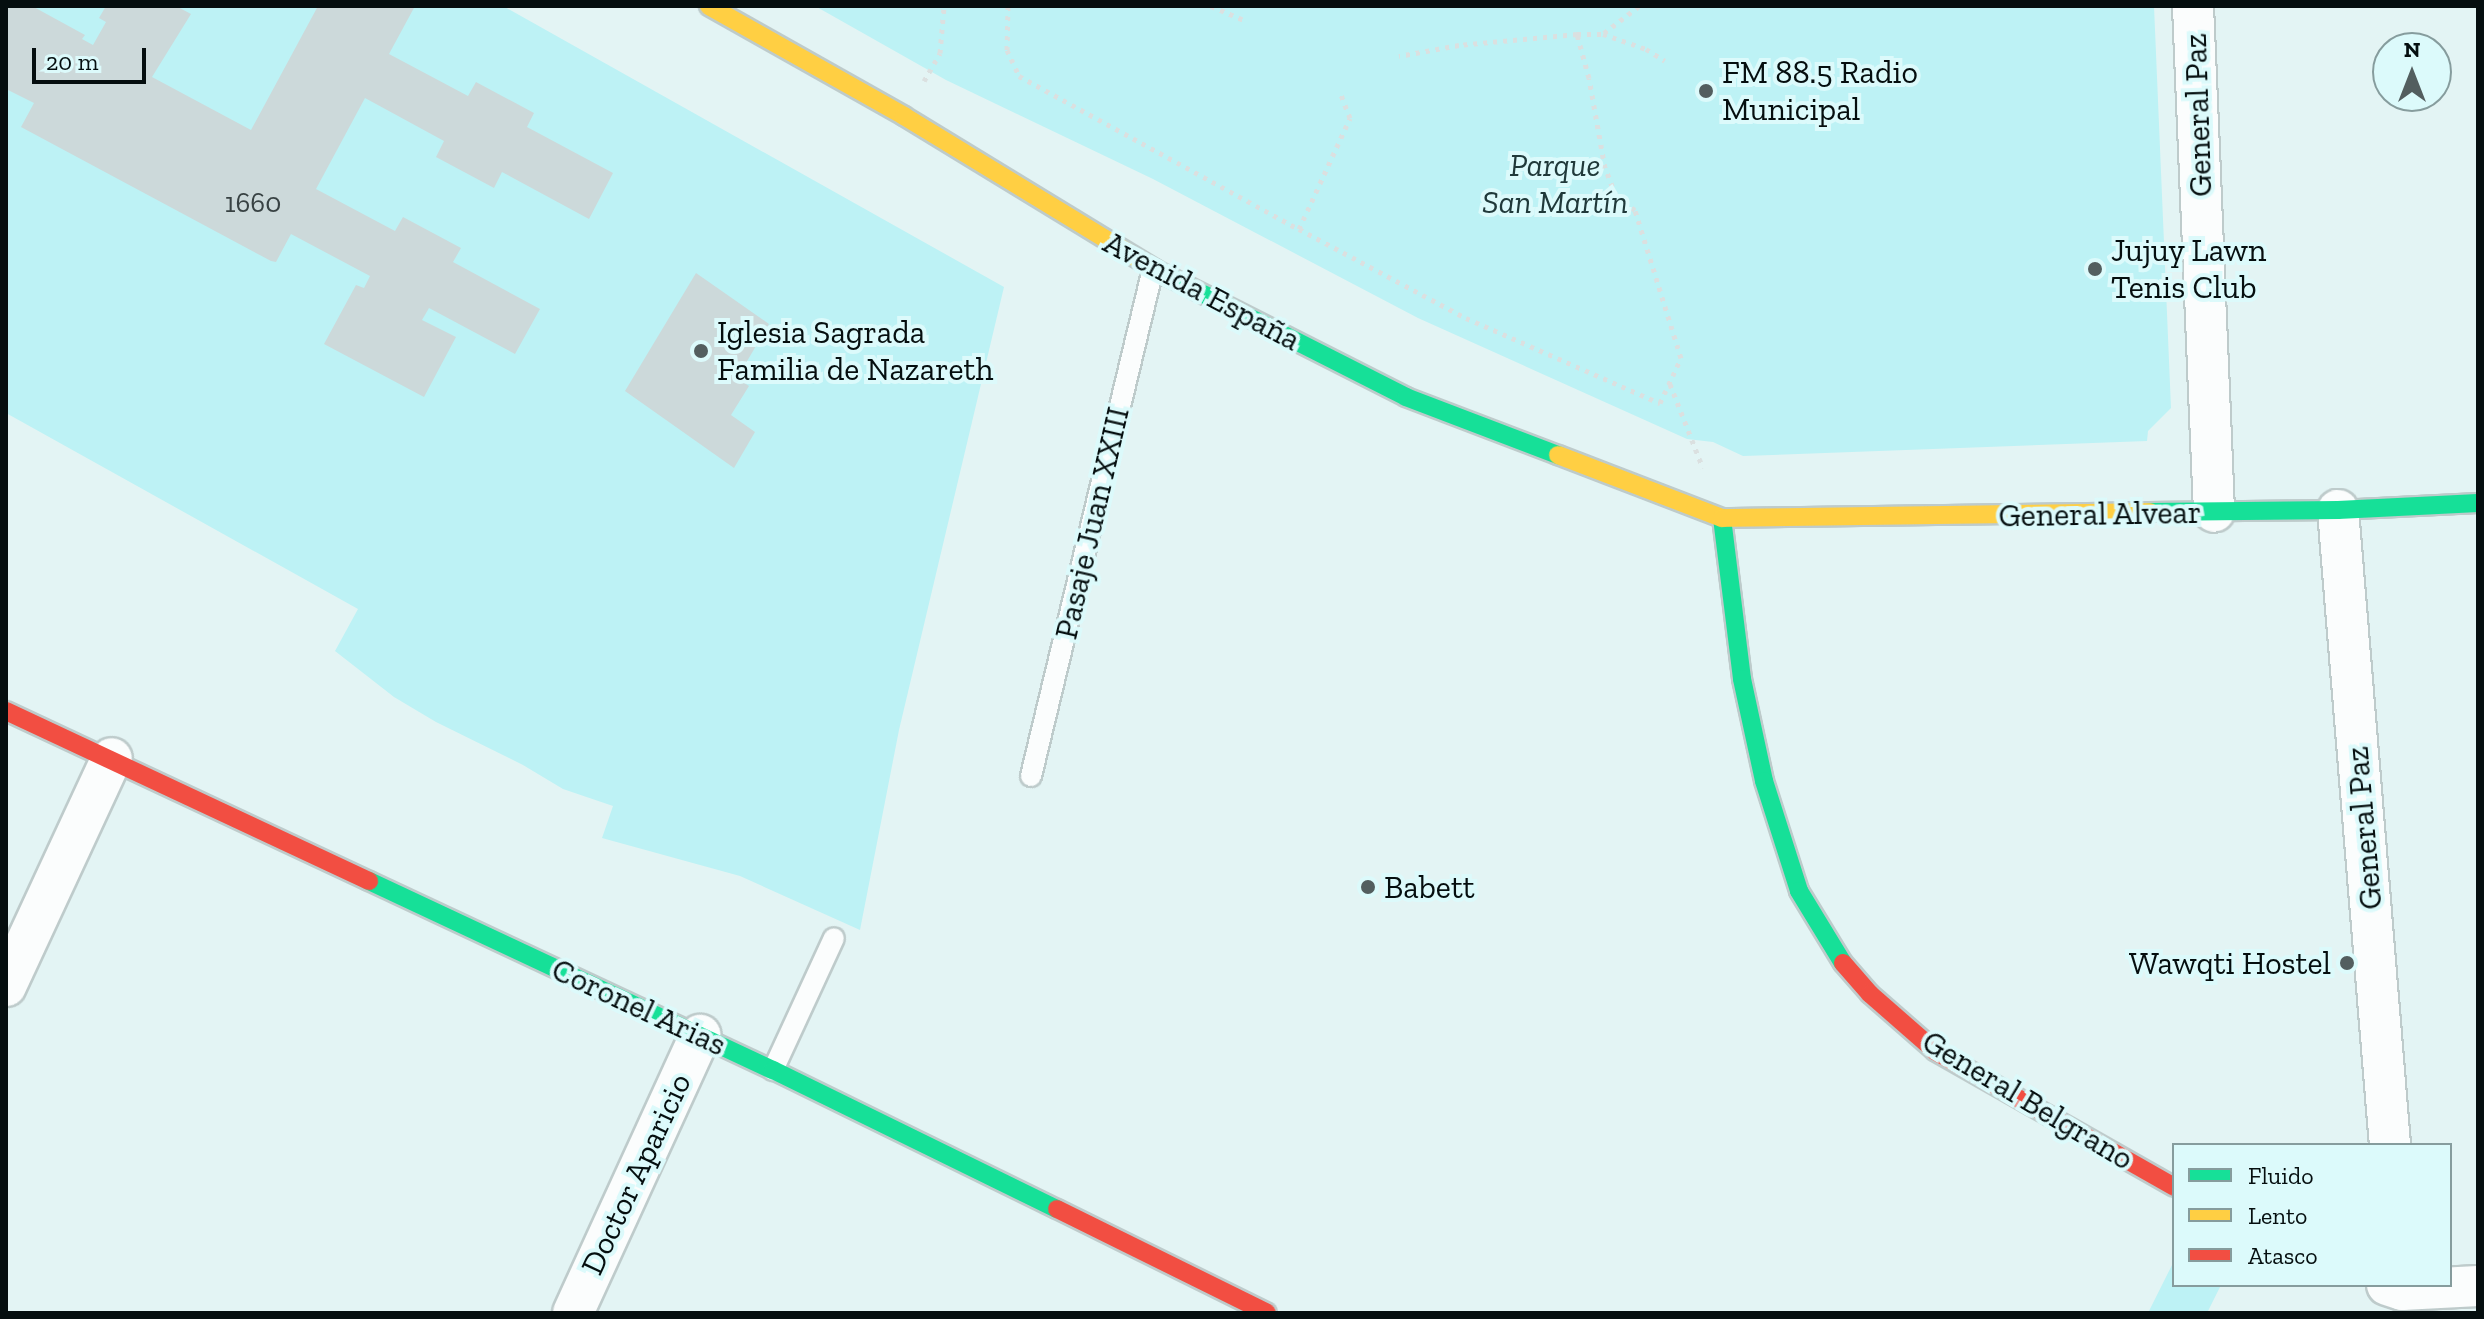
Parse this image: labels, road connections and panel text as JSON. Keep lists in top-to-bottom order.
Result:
{
  "streets": {
    "street": [
      "General Paz",
      "Avenida España",
      "General Alvear",
      "Coronel Arias",
      "General Belgrano",
      "Doctor Aparicio"
    ],
    "lane": ["Pasaje Juan XXIII"]
  },
  "crossings": [
    ["General Paz", "General Alvear"],
    ["Avenida España", "General Alvear"],
    ["Avenida España", "Pasaje Juan XXIII"],
    ["Avenida España", "General Belgrano"],
    ["General Alvear", "General Belgrano"],
    ["Coronel Arias", "Doctor Aparicio"]
  ],
  "parks": ["Parque San Martín"],
  "places": [
    "FM 88.5 Radio Municipal",
    "Jujuy Lawn Tenis Club",
    "Iglesia Sagrada Familia de Nazareth",
    "Babett",
    "Wawqti Hostel"
  ],
  "house_numbers": ["1660"],
  "legend": ["Fluido", "Lento", "Atasco"],
  "scale_bar": "20 m",
  "north": "top"
}
